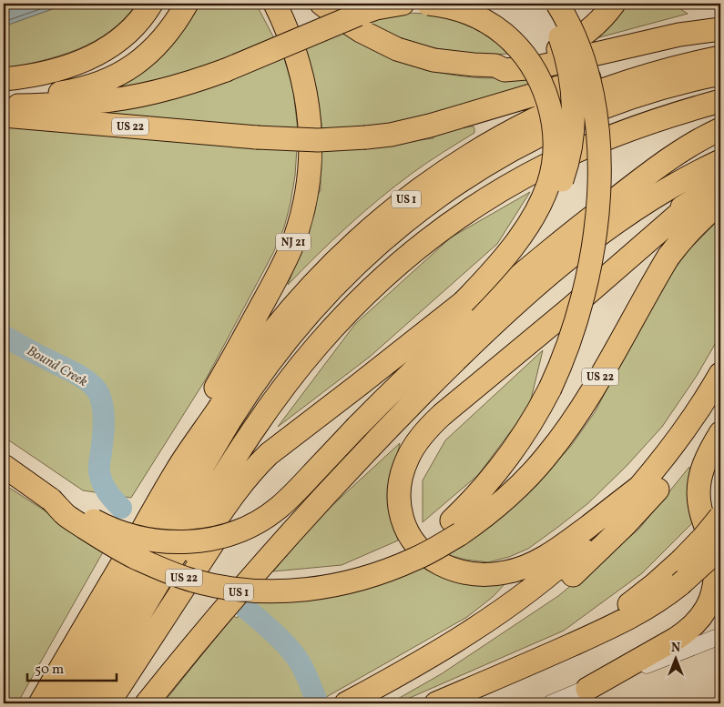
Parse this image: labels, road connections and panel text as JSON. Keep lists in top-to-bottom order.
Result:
{
  "streets": {
    "highway": ["US 22", "US 1", "NJ 21"]
  },
  "crossings": [
    ["US 1", "NJ 21"]
  ],
  "water": ["Bound Creek"],
  "scale_bar": "50 m",
  "north": "top"
}
